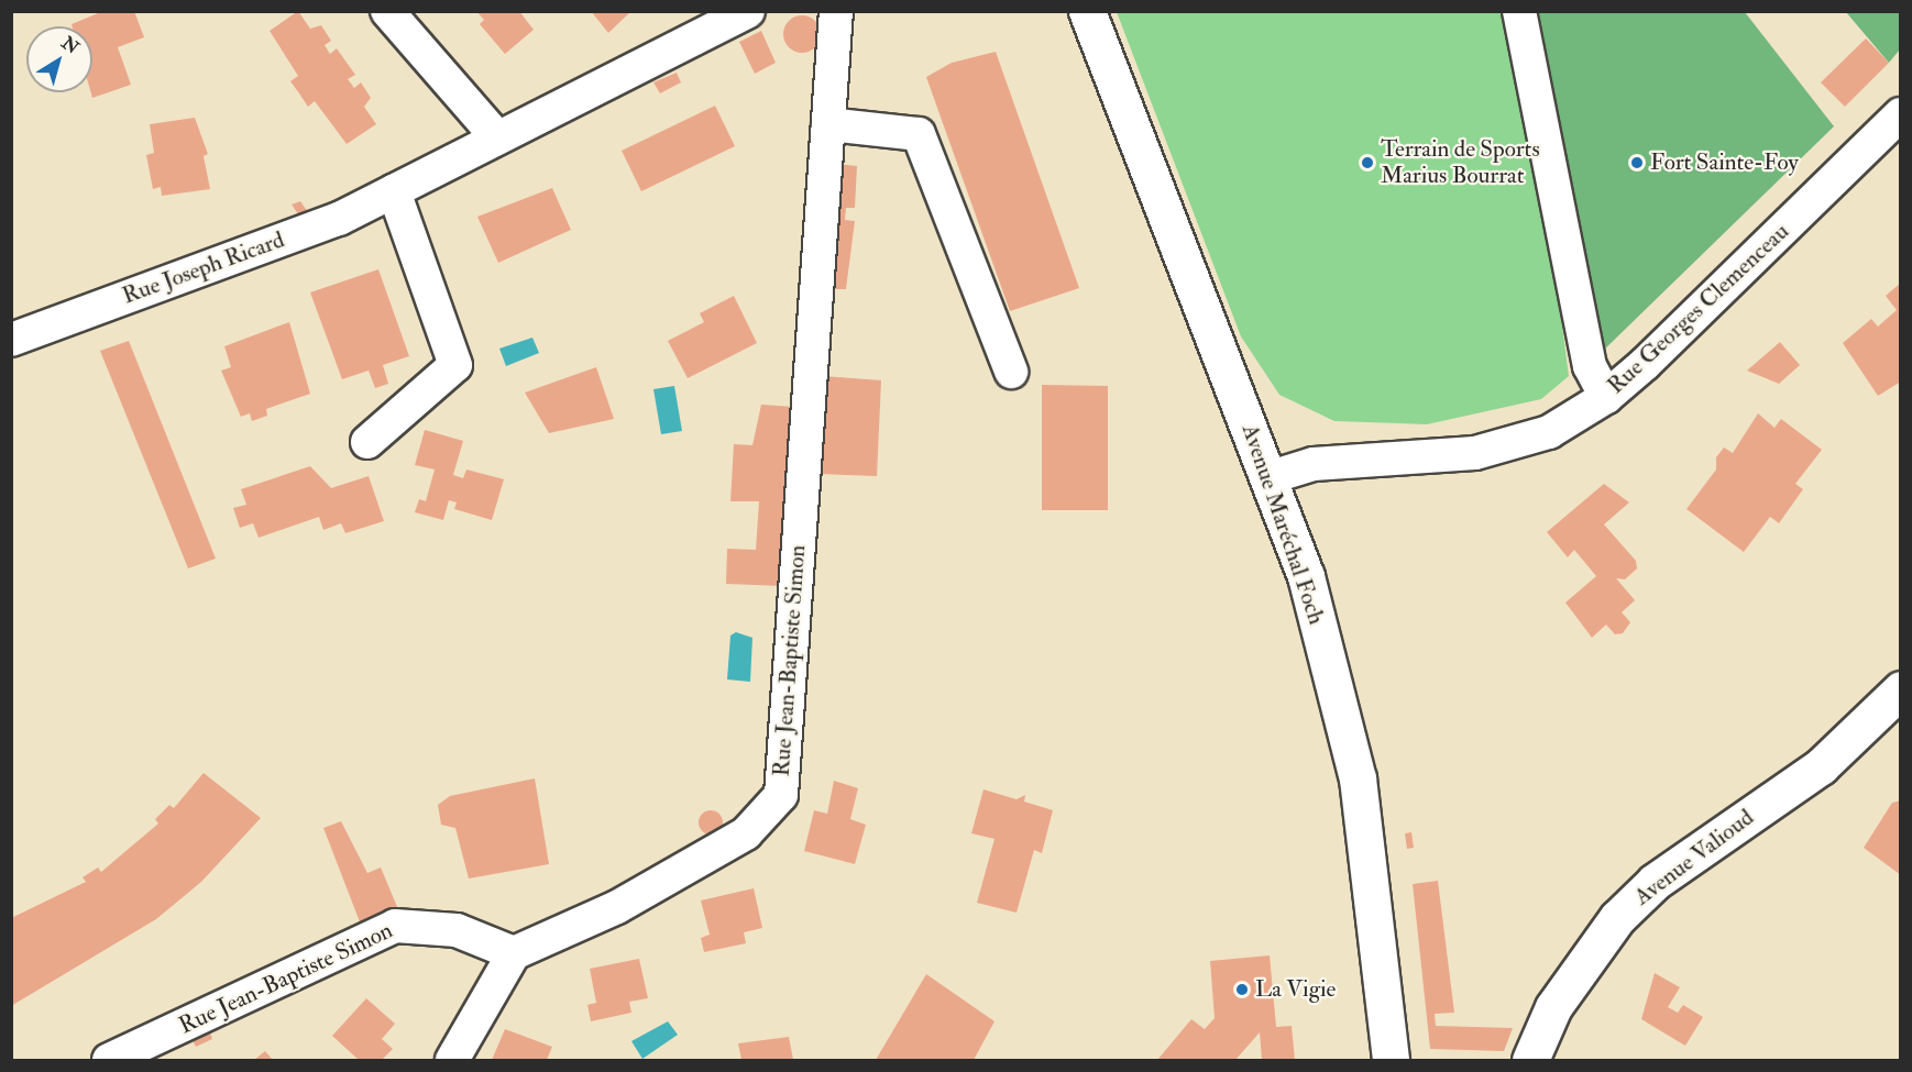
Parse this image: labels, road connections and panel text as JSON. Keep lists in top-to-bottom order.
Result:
{
  "streets": {
    "main road": ["Avenue Maréchal Foch", "Avenue Valioud"],
    "street": ["Rue Joseph Ricard", "Rue Georges Clemenceau", "Rue Jean-Baptiste Simon"]
  },
  "crossings": [
    ["Rue Georges Clemenceau", "Avenue Maréchal Foch"]
  ],
  "places": ["Terrain de Sports Marius Bourrat", "Fort Sainte-Foy", "La Vigie"],
  "north": "top right"
}
